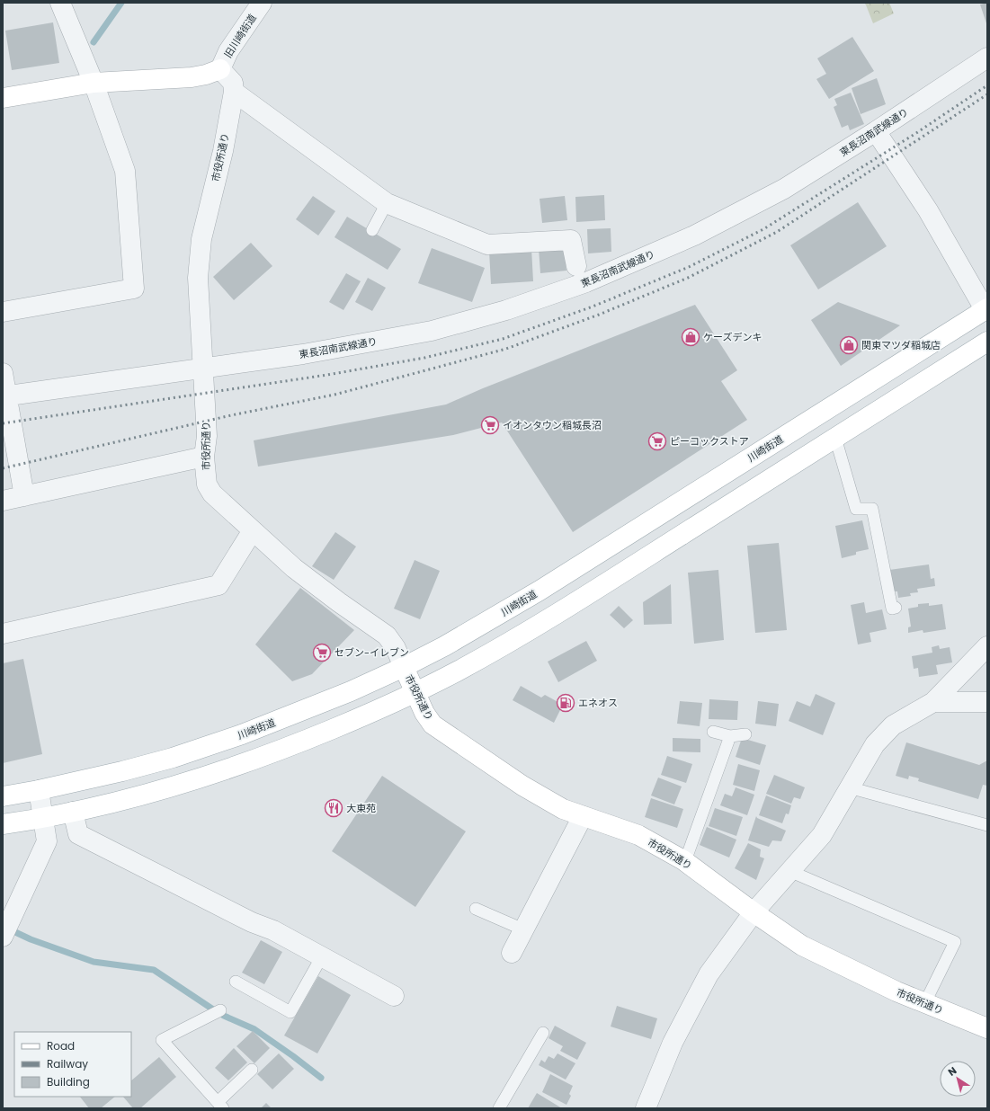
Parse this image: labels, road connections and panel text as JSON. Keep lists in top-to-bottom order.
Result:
{
  "streets": {
    "main road": ["市役所通り", "川崎街道"],
    "street": ["旧川崎街道", "東長沼南武線通り"]
  },
  "crossings": [
    ["東長沼南武線通り", "市役所通り"],
    ["市役所通り", "川崎街道"]
  ],
  "places": {
    "shop": ["ケーズデンキ", "関東マツダ稲城店"],
    "supermarket": ["イオンタウン稲城長沼", "ピーコックストア", "セブン-イレブン"],
    "fuel station": ["エネオス"],
    "restaurant": ["大東苑"]
  },
  "legend": ["Road", "Railway", "Building"],
  "north": "top left"
}
